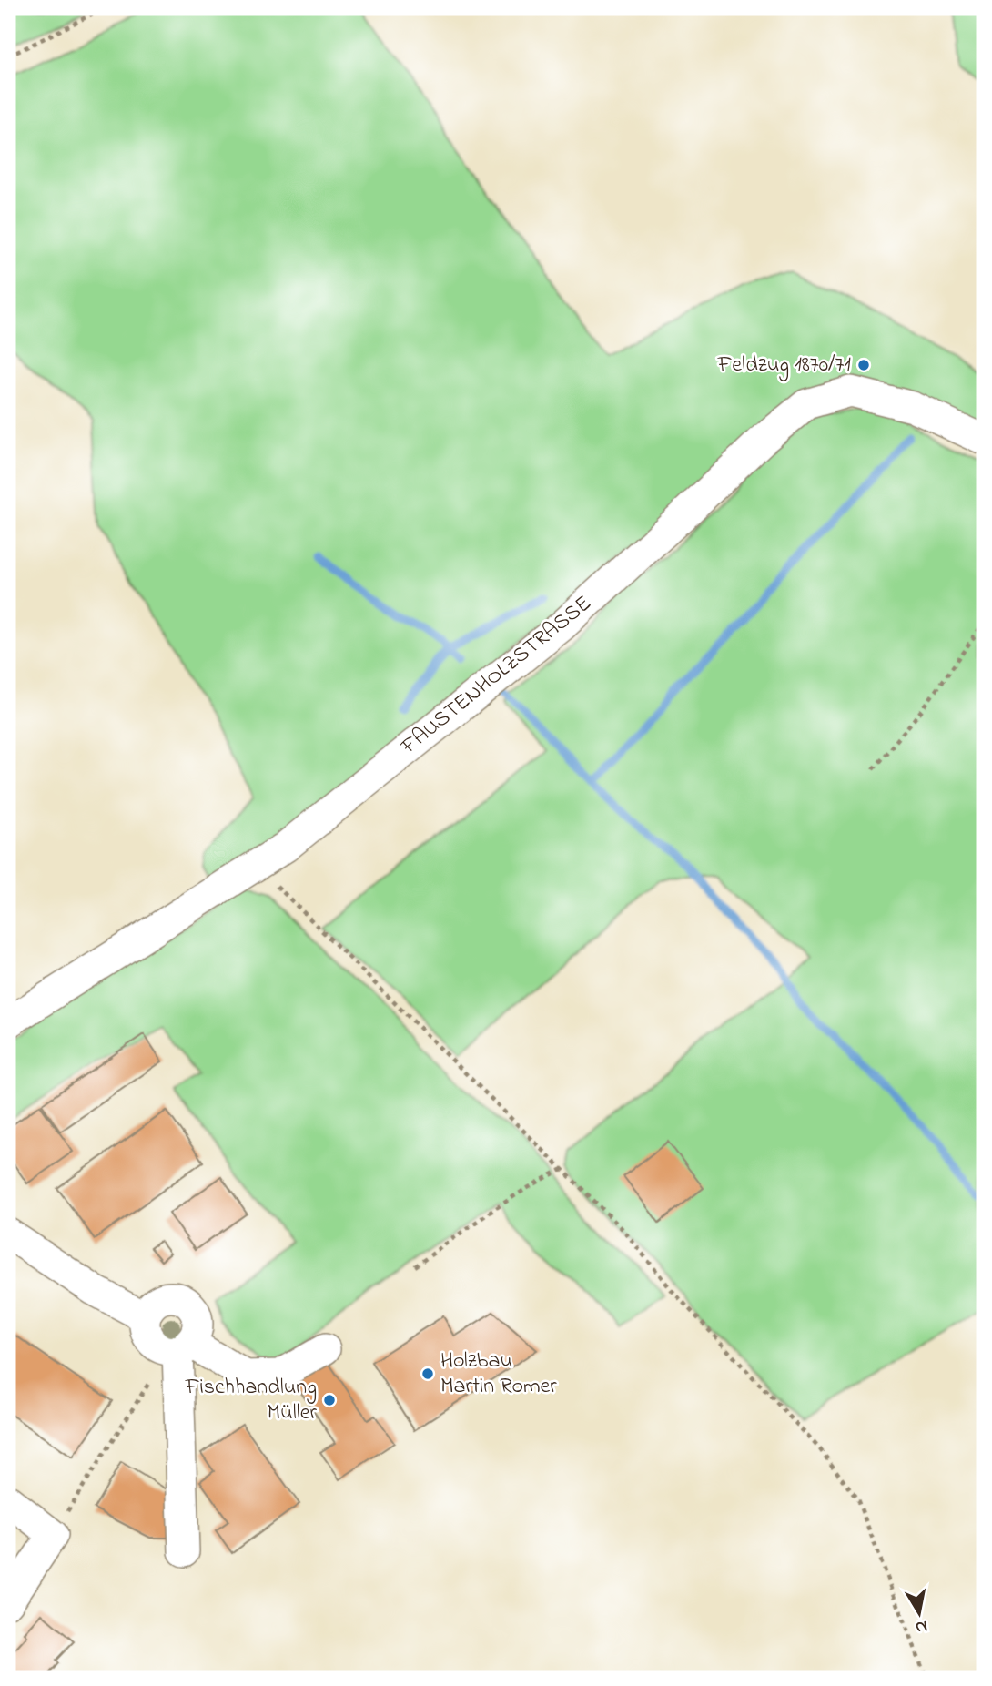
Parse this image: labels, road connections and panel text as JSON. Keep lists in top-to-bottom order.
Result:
{
  "streets": {
    "street": ["FAUSTENHOLZSTRASSE"]
  },
  "places": ["Feldzug 1870/71", "Holzbau Martin Romer", "Fischhandlung Müller"],
  "north": "bottom"
}
